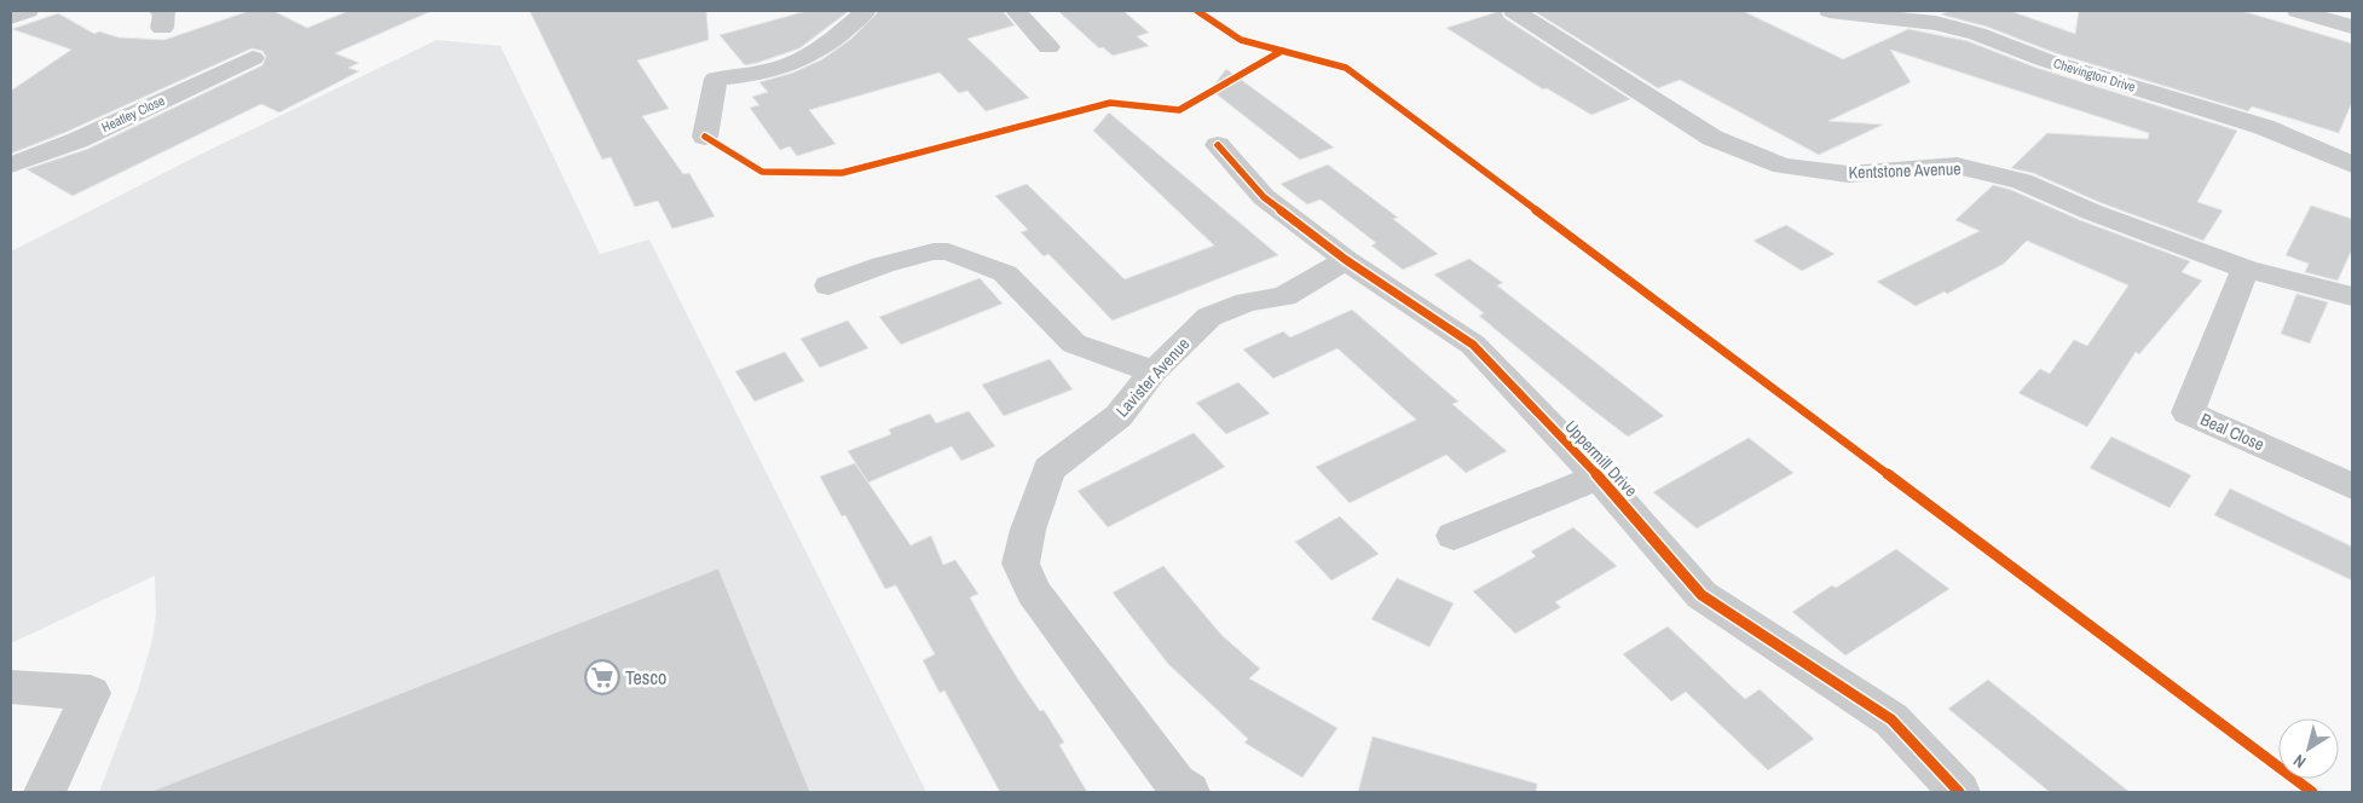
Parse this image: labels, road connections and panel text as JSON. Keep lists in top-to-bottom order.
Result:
{
  "streets": {
    "street": [
      "Chevington Drive",
      "Heatley Close",
      "Kentstone Avenue",
      "Lavister Avenue",
      "Beal Close",
      "Uppermill Drive"
    ]
  },
  "crossings": [
    ["Kentstone Avenue", "Beal Close"],
    ["Lavister Avenue", "Uppermill Drive"]
  ],
  "places": {
    "supermarket": ["Tesco"]
  },
  "north": "bottom left"
}
